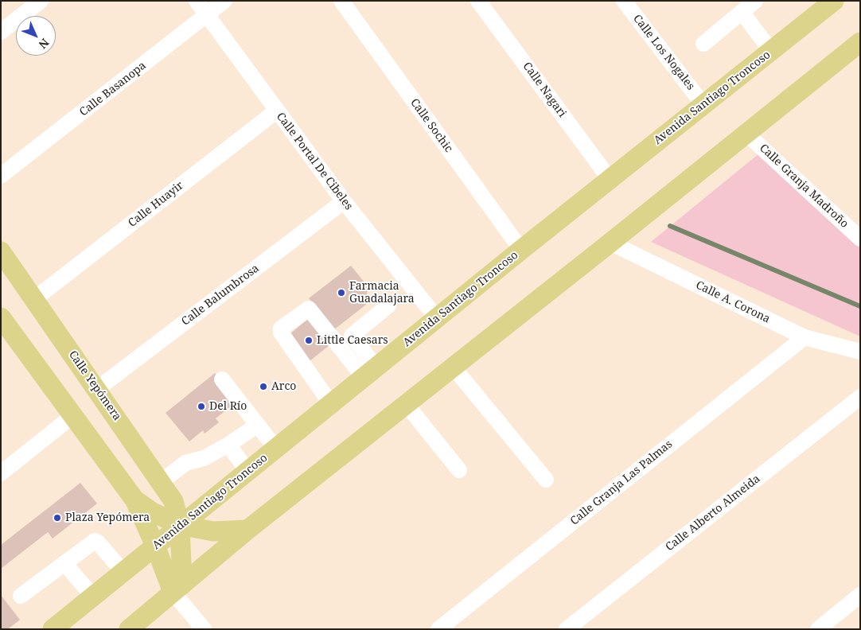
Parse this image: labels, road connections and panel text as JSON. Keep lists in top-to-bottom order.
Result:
{
  "streets": {
    "main road": ["Avenida Santiago Troncoso", "Calle Yepómera"],
    "street": [
      "Calle Los Nogales",
      "Calle Basanopa",
      "Calle Nagari",
      "Calle Sochic",
      "Calle Portal De Cibeles",
      "Calle Granja Madroño",
      "Calle Huayir",
      "Calle Balumbrosa",
      "Calle A. Corona",
      "Calle Granja Las Palmas",
      "Calle Alberto Almeida"
    ]
  },
  "crossings": [
    ["Calle Los Nogales", "Avenida Santiago Troncoso"],
    ["Calle Basanopa", "Calle Portal De Cibeles"],
    ["Calle Nagari", "Avenida Santiago Troncoso"],
    ["Avenida Santiago Troncoso", "Calle Sochic"],
    ["Avenida Santiago Troncoso", "Calle Portal De Cibeles"],
    ["Avenida Santiago Troncoso", "Calle Yepómera"],
    ["Calle Portal De Cibeles", "Calle Huayir"],
    ["Calle Portal De Cibeles", "Calle Balumbrosa"],
    ["Calle Huayir", "Calle Yepómera"],
    ["Calle Balumbrosa", "Calle Yepómera"],
    ["Calle A. Corona", "Calle Granja Las Palmas"]
  ],
  "places": [
    "Farmacia Guadalajara",
    "Little Caesars",
    "Arco",
    "Del Río",
    "Plaza Yepómera"
  ],
  "north": "bottom right"
}
